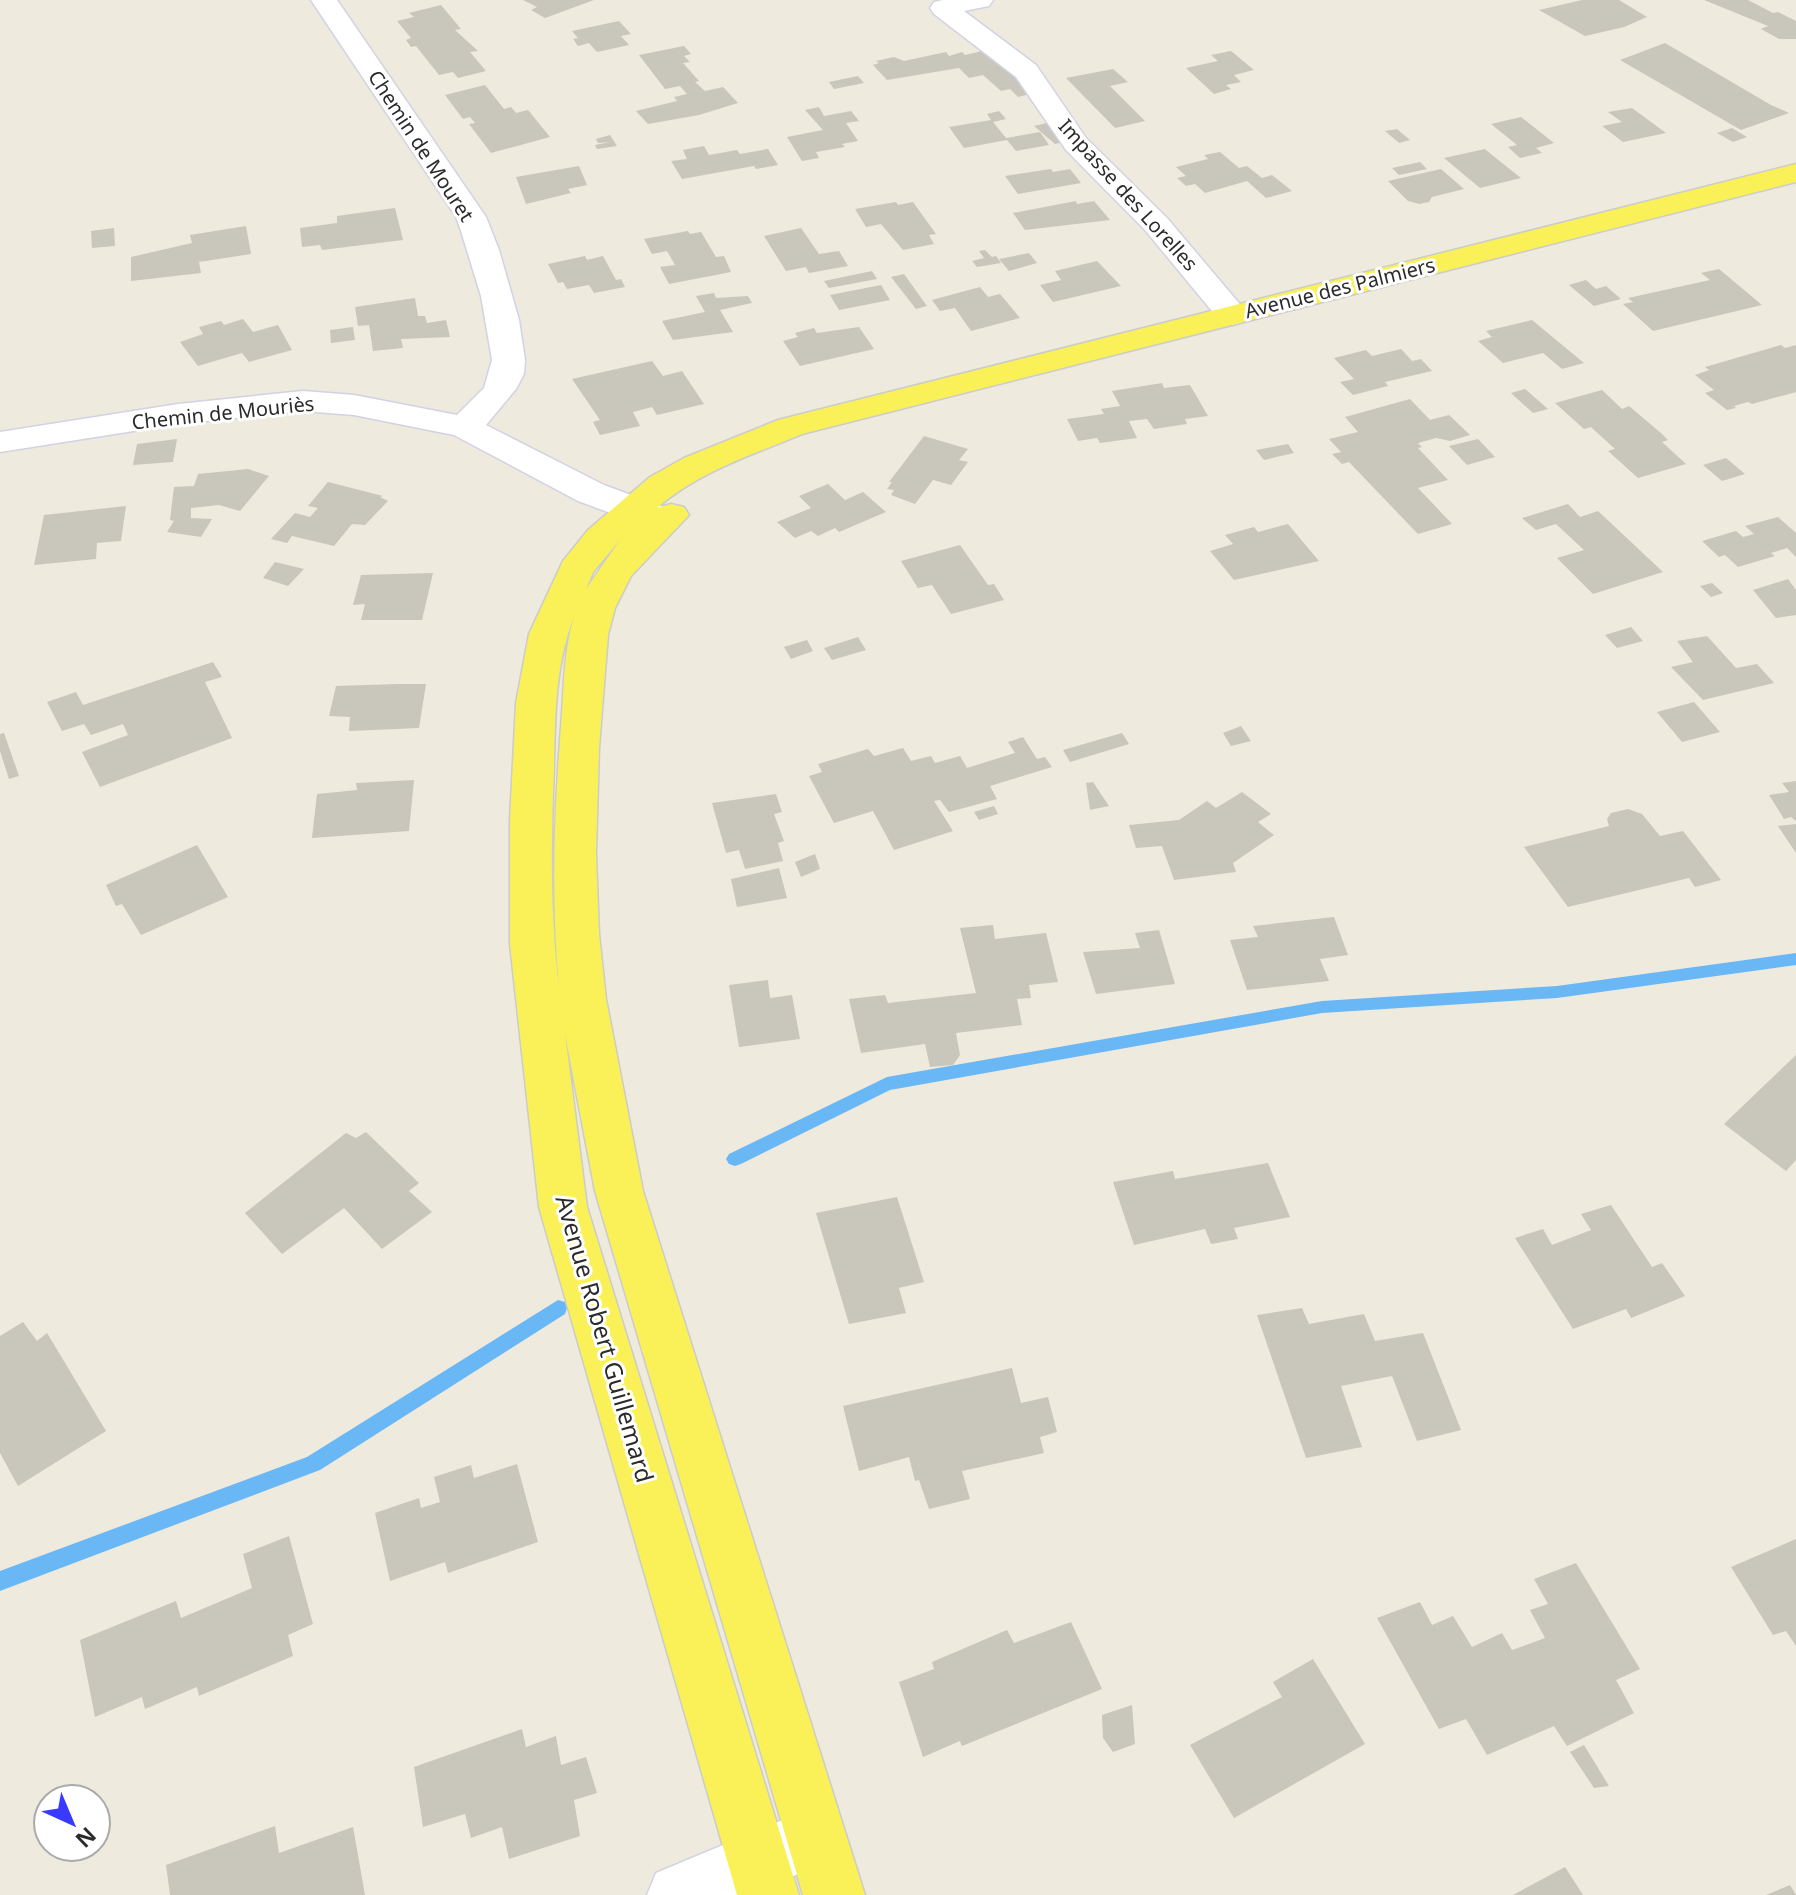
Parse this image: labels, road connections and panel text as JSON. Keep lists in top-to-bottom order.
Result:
{
  "streets": {
    "main road": ["Avenue des Palmiers", "Avenue Robert Guillemard"],
    "street": ["Chemin de Mouret", "Impasse des Lorelles", "Chemin de Mouriès"]
  },
  "crossings": [
    ["Chemin de Mouret", "Chemin de Mouriès"],
    ["Impasse des Lorelles", "Avenue des Palmiers"],
    ["Avenue des Palmiers", "Chemin de Mouriès"],
    ["Avenue des Palmiers", "Avenue Robert Guillemard"],
    ["Chemin de Mouriès", "Avenue Robert Guillemard"]
  ],
  "north": "bottom right"
}
